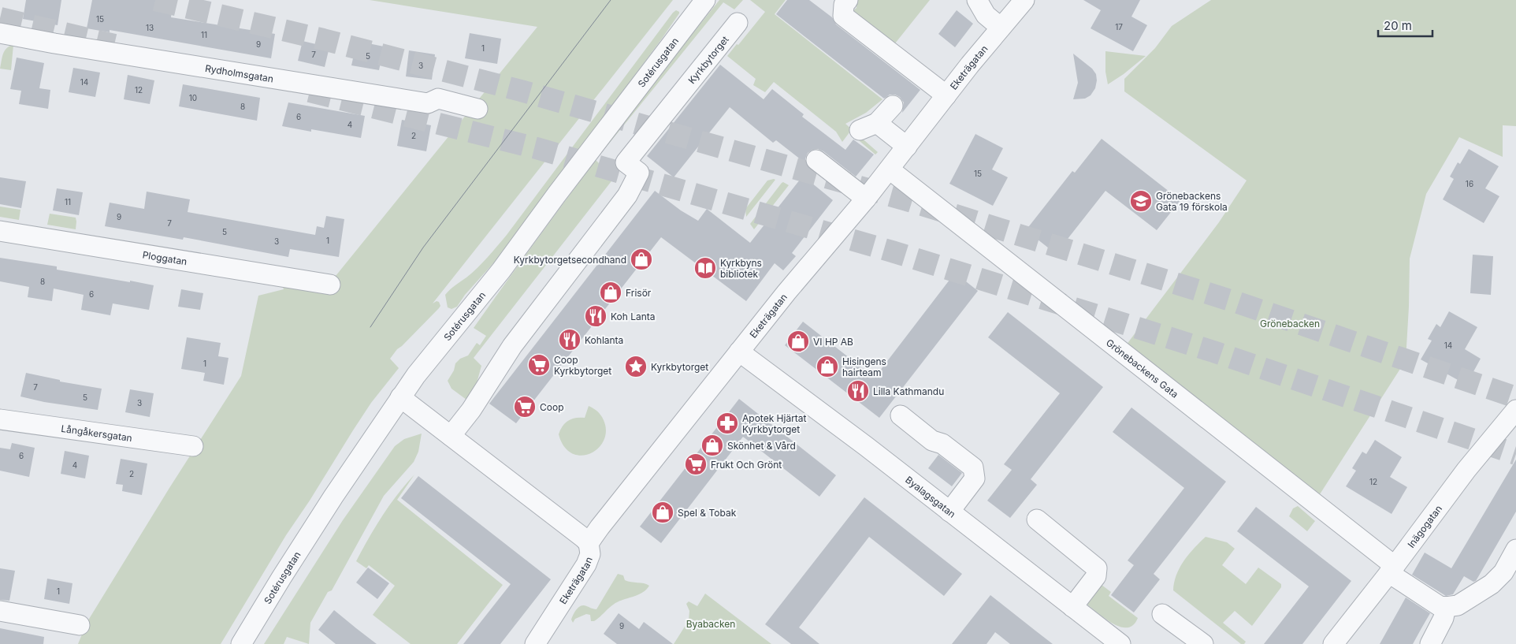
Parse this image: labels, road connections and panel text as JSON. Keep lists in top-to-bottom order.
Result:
{
  "streets": {
    "street": [
      "Kyrkbytorget",
      "Sotérusgatan",
      "Eketrägatan",
      "Rydholmsgatan",
      "Ploggatan",
      "Grönebackens Gata",
      "Långåkersgatan",
      "Byalagsgatan",
      "Inägogatan"
    ]
  },
  "crossings": [
    ["Eketrägatan", "Grönebackens Gata"],
    ["Eketrägatan", "Byalagsgatan"],
    ["Grönebackens Gata", "Inägogatan"]
  ],
  "parks": ["Grönebacken", "Byabacken"],
  "places": {
    "school or university": ["Grönebackens Gata 19 förskola"],
    "shop": [
      "Kyrkbytorgetsecondhand",
      "Frisör",
      "VI HP AB",
      "Hisingens hairteam",
      "Skönhet & Vård",
      "Spel & Tobak"
    ],
    "library": ["Kyrkbyns bibliotek"],
    "restaurant": ["Koh Lanta", "Kohlanta", "Lilla Kathmandu"],
    "supermarket": ["Coop Kyrkbytorget", "Coop", "Frukt Och Grönt"],
    "place": ["Kyrkbytorget"],
    "pharmacy": ["Apotek Hjärtat Kyrkbytorget"]
  },
  "house_numbers": [
    "15",
    "17",
    "13",
    "11",
    "9",
    "1",
    "7",
    "5",
    "3",
    "14",
    "12",
    "10",
    "8",
    "6",
    "4",
    "2",
    "15",
    "16",
    "11",
    "9",
    "7",
    "5",
    "1",
    "3",
    "8",
    "6",
    "14",
    "1",
    "7",
    "5",
    "3",
    "6",
    "4",
    "2",
    "12",
    "1",
    "9"
  ],
  "scale_bar": "20 m"
}
